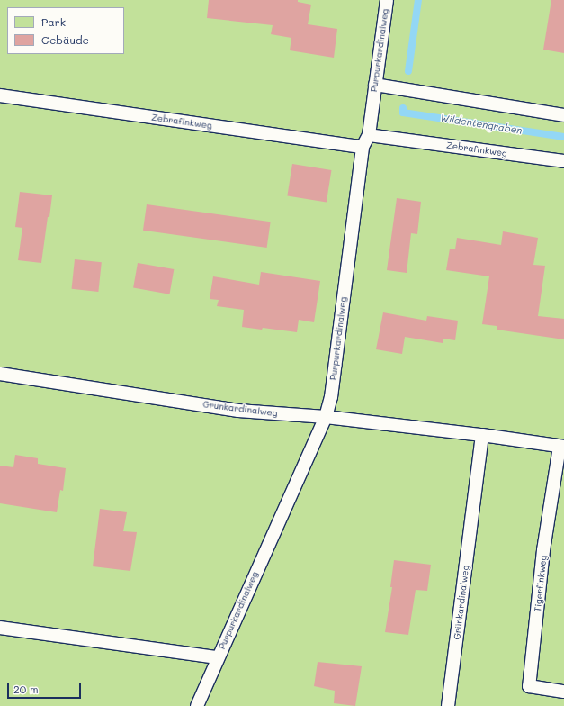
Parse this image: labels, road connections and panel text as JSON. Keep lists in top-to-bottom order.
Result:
{
  "streets": {
    "lane": [
      "Purpurkardinalweg",
      "Zebrafinkweg",
      "Grünkardinalweg",
      "Tigerfinkweg"
    ]
  },
  "crossings": [
    ["Purpurkardinalweg", "Zebrafinkweg"],
    ["Purpurkardinalweg", "Grünkardinalweg"],
    ["Grünkardinalweg", "Tigerfinkweg"]
  ],
  "water": ["Wildentengraben"],
  "legend": ["Park", "Gebäude"],
  "scale_bar": "20 m"
}
